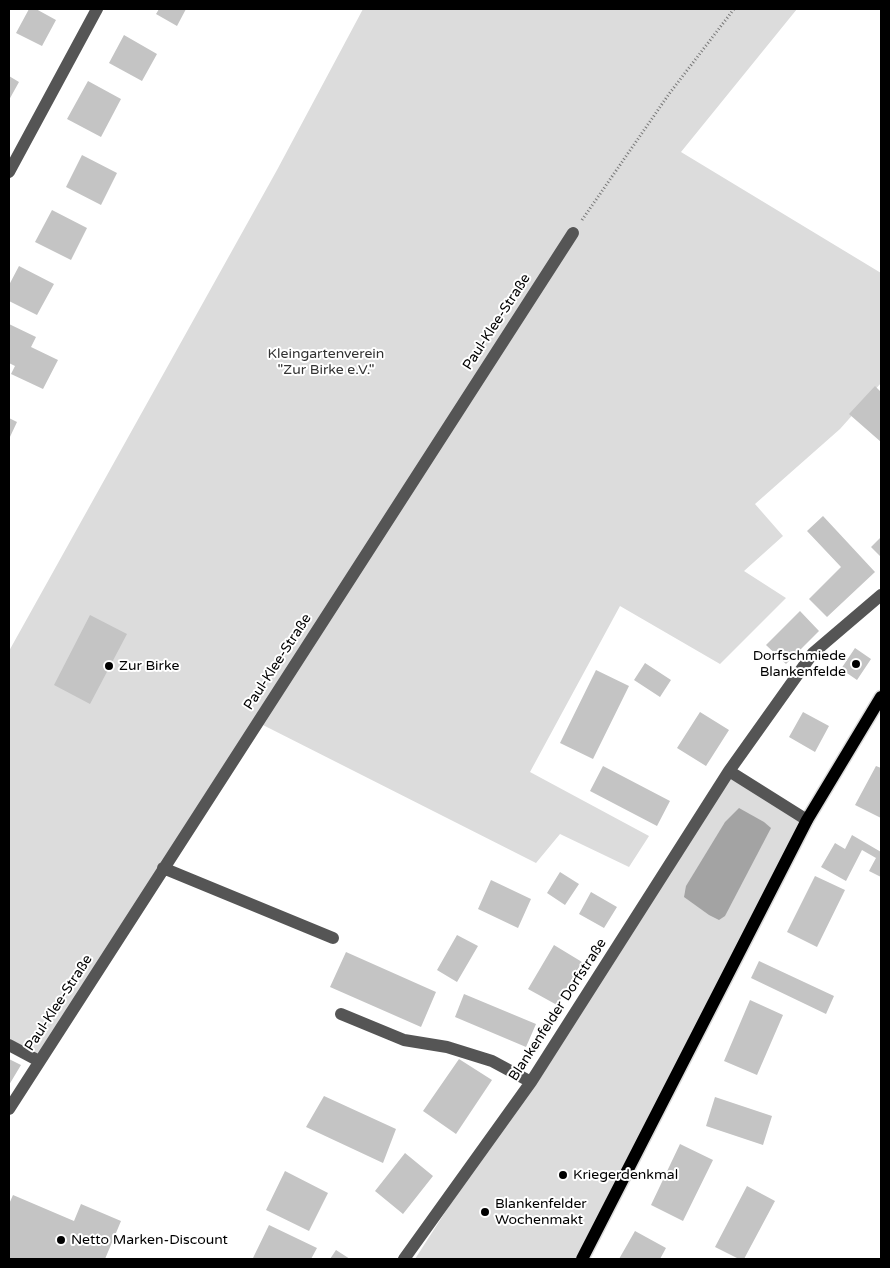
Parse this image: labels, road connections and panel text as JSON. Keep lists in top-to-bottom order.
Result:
{
  "streets": {
    "street": ["Paul-Klee-Straße", "Blankenfelder Dorfstraße"]
  },
  "parks": ["Kleingartenverein \"Zur Birke e.V.\""],
  "places": [
    "Dorfschmiede Blankenfelde",
    "Zur Birke",
    "Kriegerdenkmal",
    "Blankenfelder Wochenmakt",
    "Netto Marken-Discount"
  ]
}
